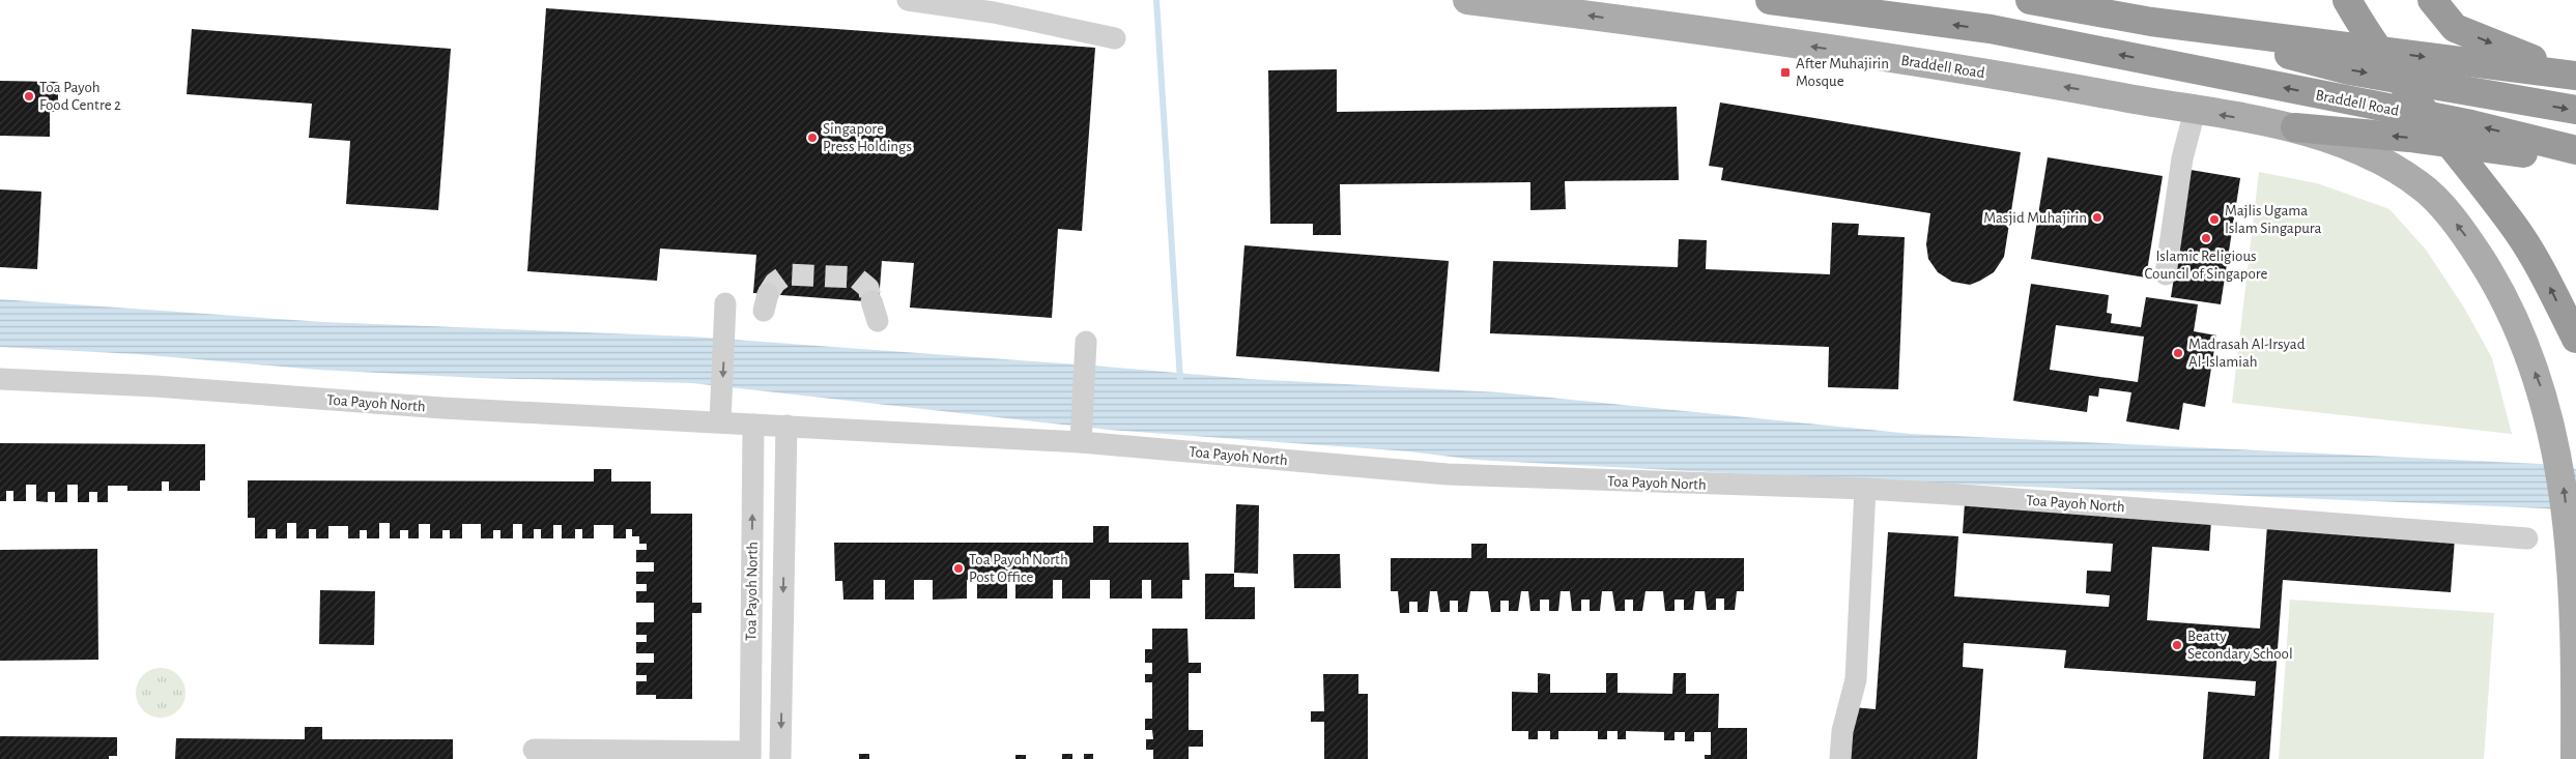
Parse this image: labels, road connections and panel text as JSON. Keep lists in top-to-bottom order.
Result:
{
  "streets": {
    "highway": ["Braddell Road"],
    "street": ["Toa Payoh North"]
  },
  "places": {
    "transit": ["After Muhajirin Mosque"],
    "other": [
      "Toa Payoh Food Centre 2",
      "Singapore Press Holdings",
      "Masjid Muhajirin",
      "Majlis Ugama Islam Singapura",
      "Islamic Religious Council of Singapore",
      "Madrasah Al-Irsyad Al-Islamiah",
      "Toa Payoh North Post Office",
      "Beatty Secondary School"
    ]
  }
}
